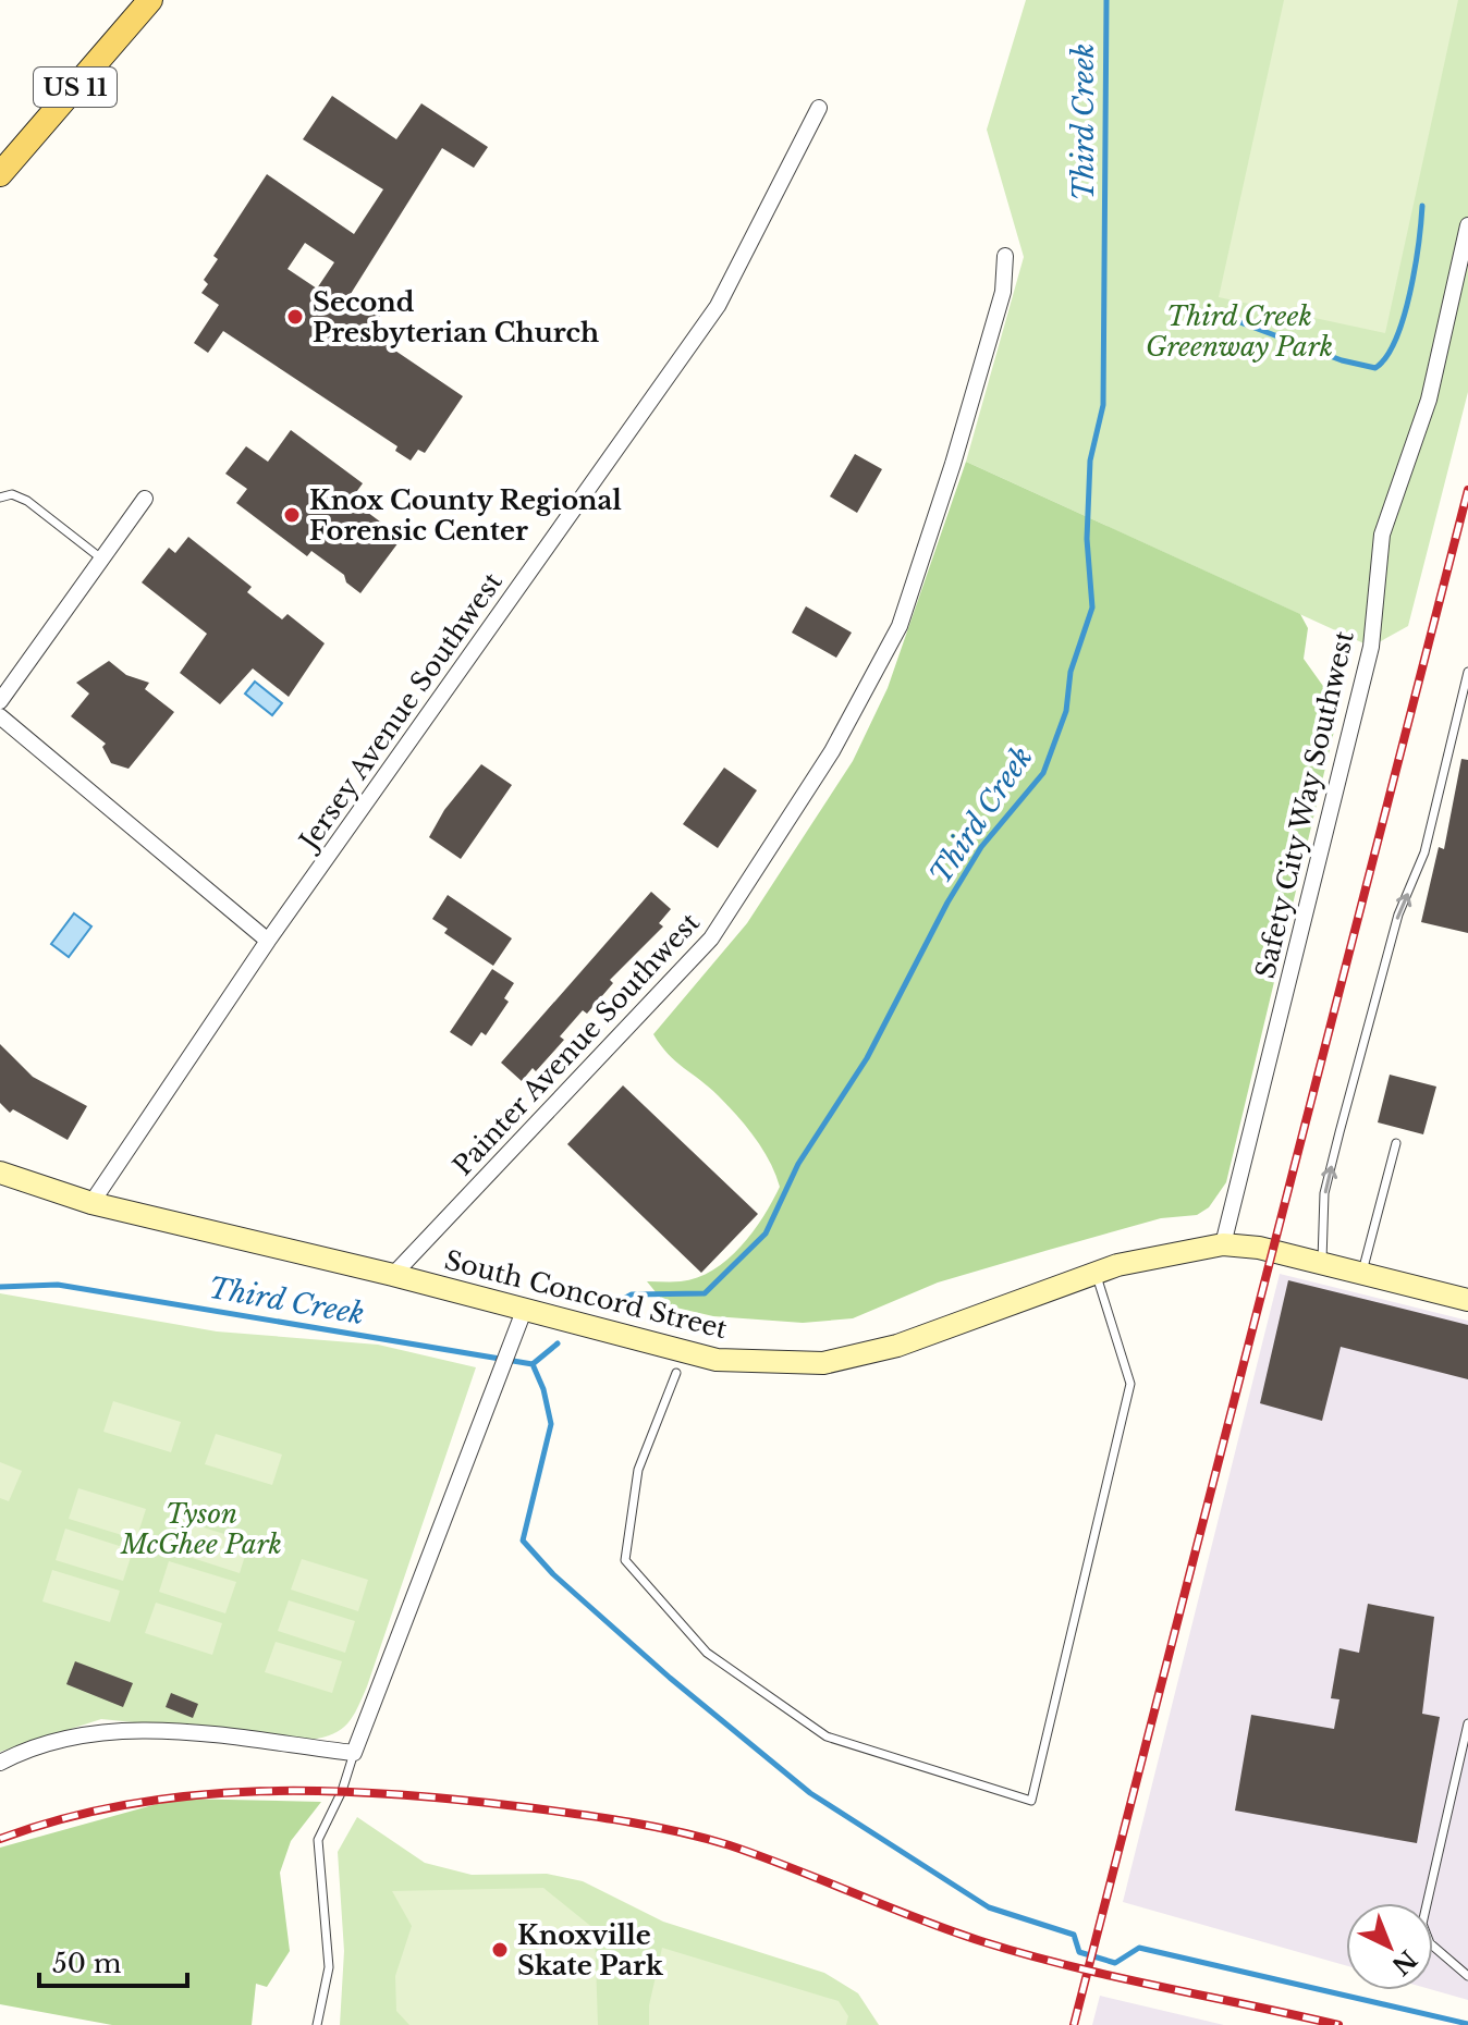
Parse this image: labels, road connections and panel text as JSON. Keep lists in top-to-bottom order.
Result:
{
  "streets": {
    "main road": ["US 11"],
    "street": [
      "Jersey Avenue Southwest",
      "Safety City Way Southwest",
      "Painter Avenue Southwest",
      "South Concord Street"
    ]
  },
  "crossings": [
    ["Jersey Avenue Southwest", "South Concord Street"],
    ["Safety City Way Southwest", "South Concord Street"],
    ["Painter Avenue Southwest", "South Concord Street"]
  ],
  "water": ["Third Creek"],
  "parks": ["Third Creek Greenway Park", "Tyson McGhee Park"],
  "places": ["Second Presbyterian Church", "Knox County Regional Forensic Center", "Knoxville Skate Park"],
  "scale_bar": "50 m",
  "north": "bottom right"
}
